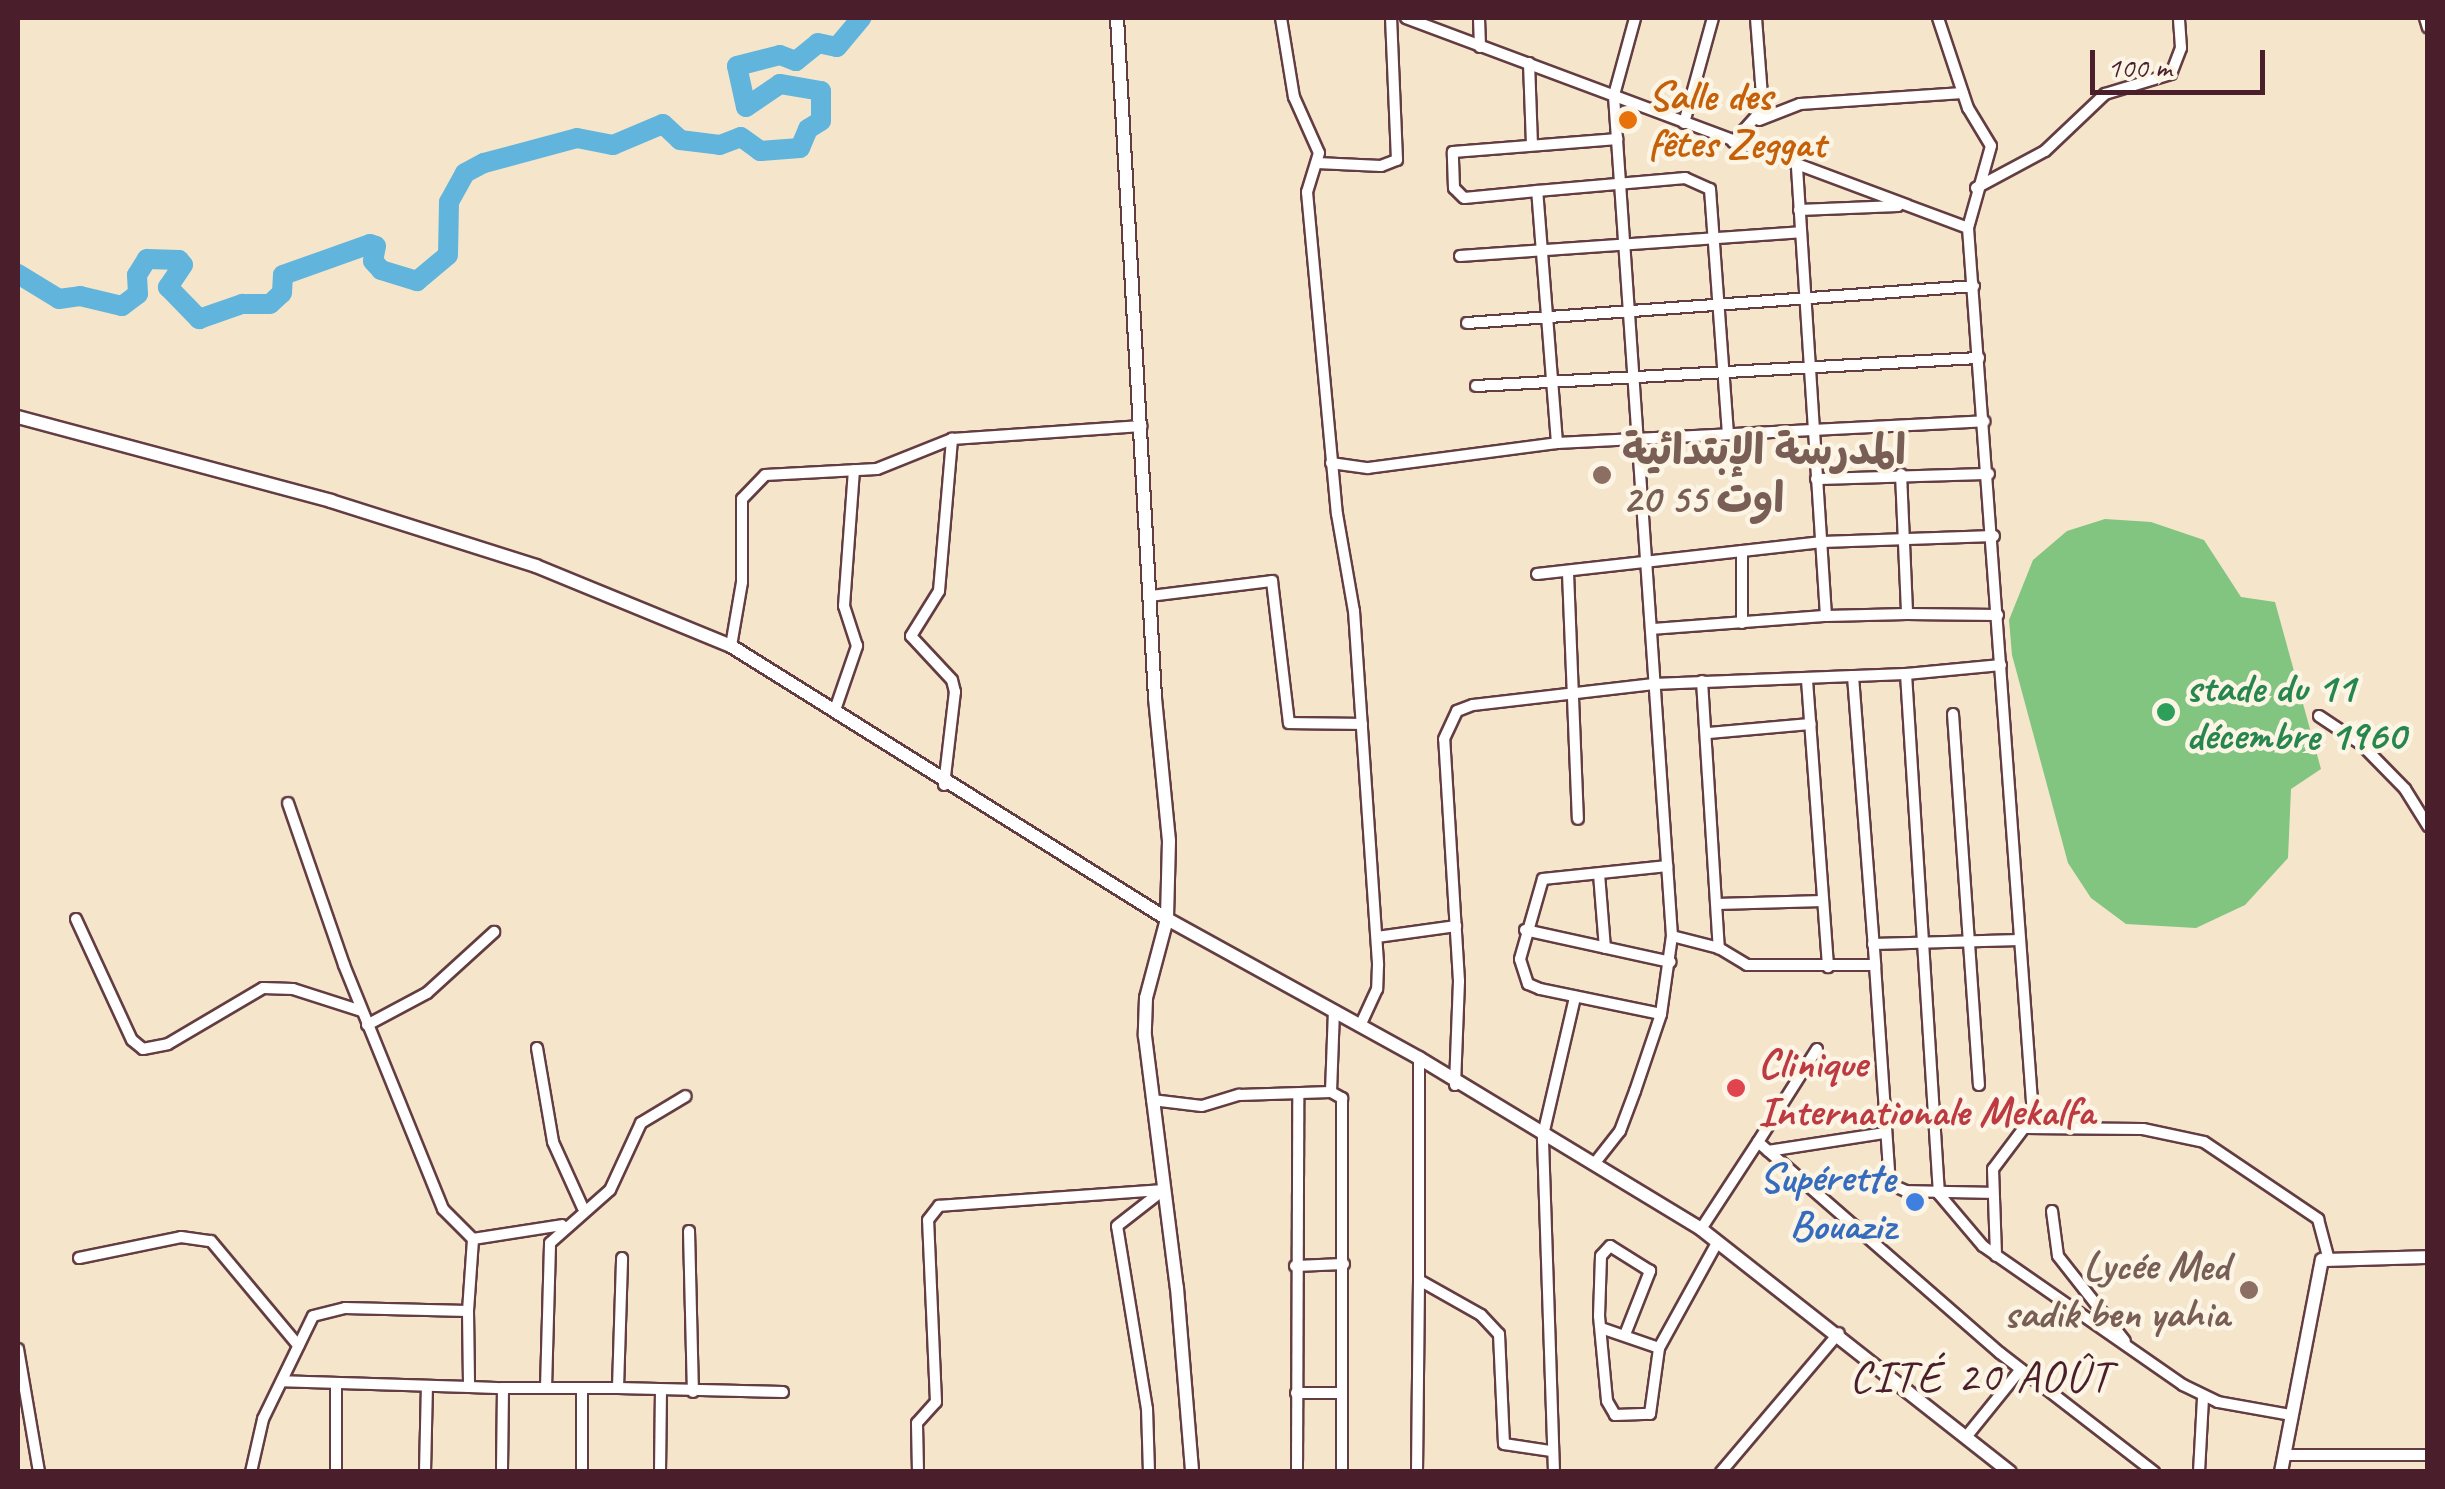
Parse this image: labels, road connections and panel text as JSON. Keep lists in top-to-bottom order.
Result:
{
  "districts": ["CITÉ 20 AOÛT"],
  "places": [
    "Salle des fêtes Zeggat",
    "المدرسة الإبتدائية 20 اوت 55",
    "stade du 11 décembre 1960",
    "Clinique Internationale Mekalfa",
    "Supérette Bouaziz",
    "Lycée Med sadik ben yahia"
  ],
  "scale_bar": "100 m"
}
